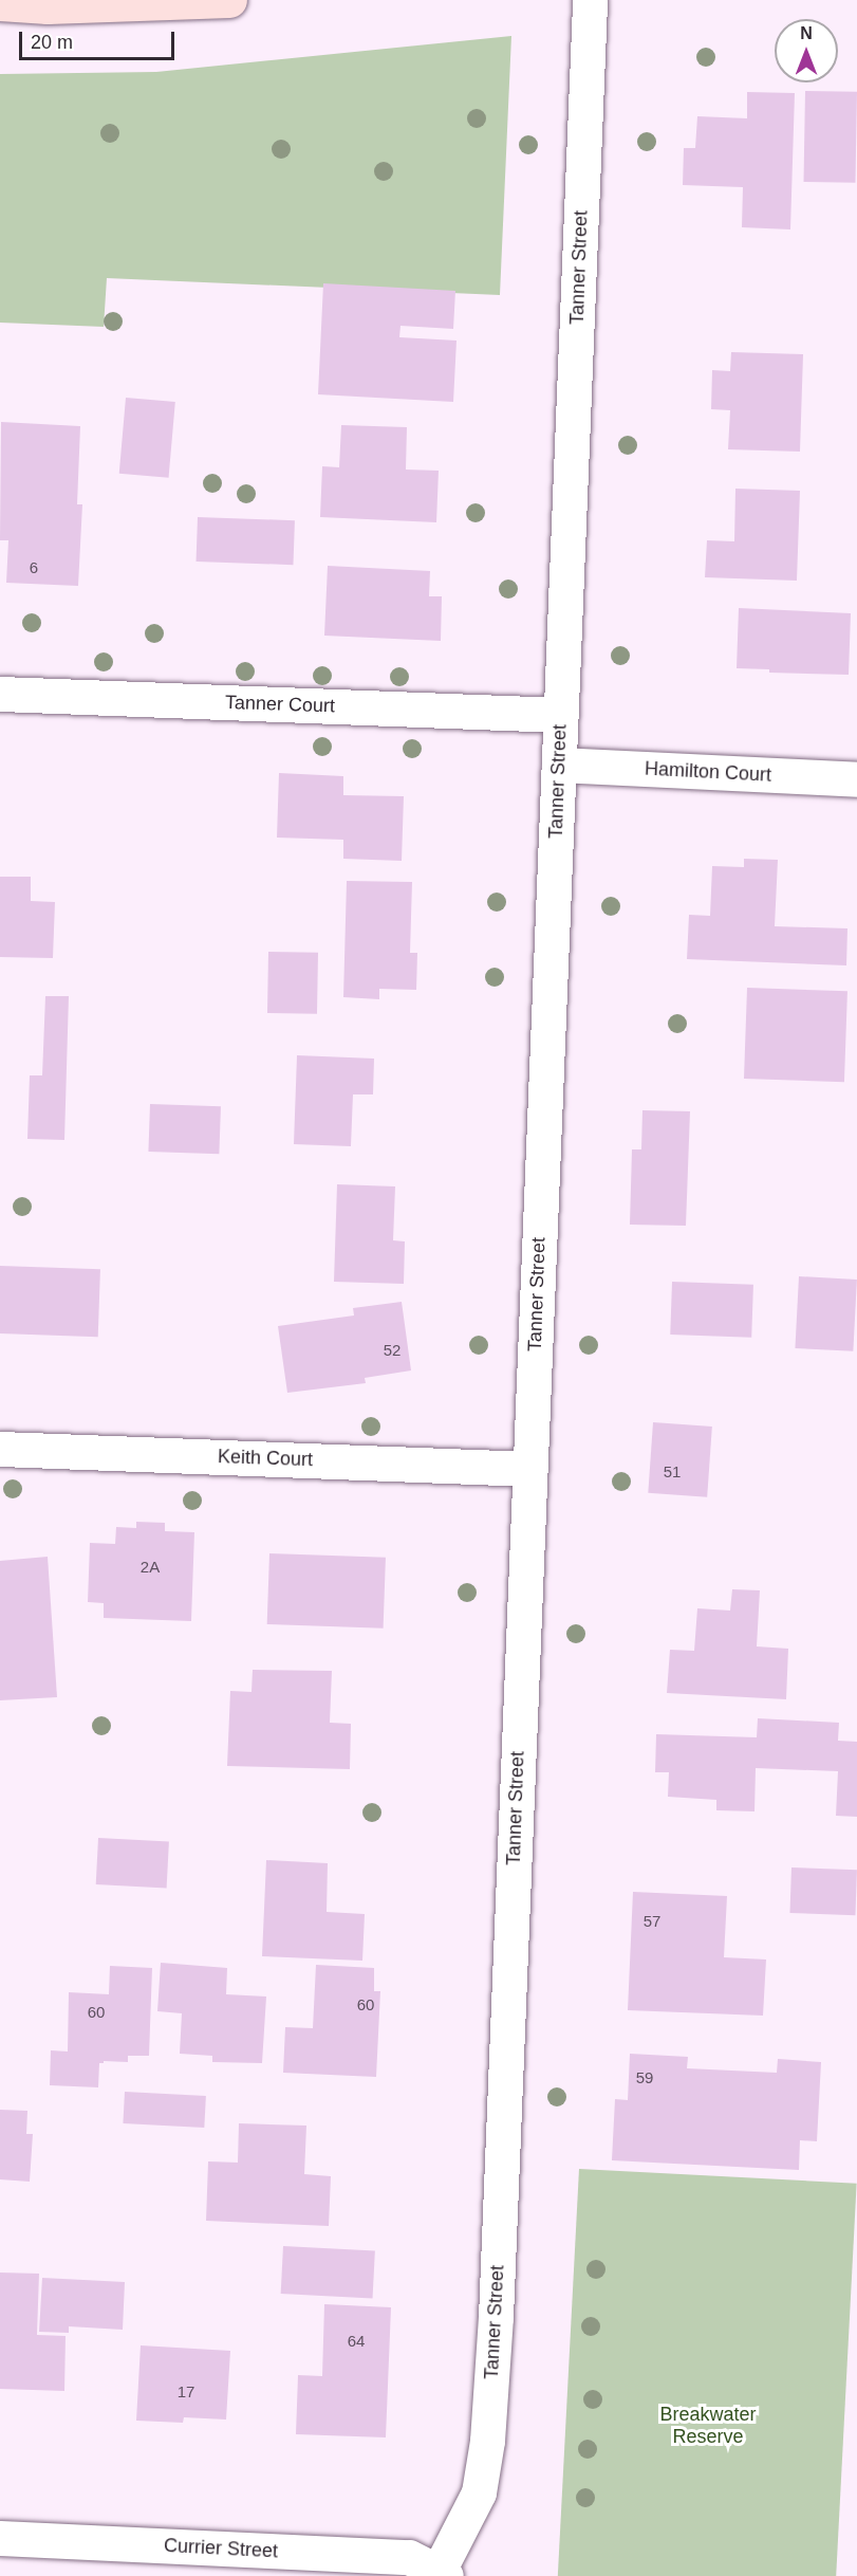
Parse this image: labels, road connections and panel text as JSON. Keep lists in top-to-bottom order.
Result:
{
  "streets": {
    "street": [
      "Tanner Street",
      "Tanner Court",
      "Hamilton Court",
      "Keith Court",
      "Currier Street"
    ]
  },
  "crossings": [
    ["Tanner Street", "Tanner Court"],
    ["Tanner Street", "Hamilton Court"],
    ["Tanner Street", "Keith Court"],
    ["Tanner Street", "Currier Street"]
  ],
  "parks": ["Breakwater Reserve"],
  "house_numbers": [
    "6",
    "52",
    "51",
    "2A",
    "57",
    "60",
    "60",
    "59",
    "64",
    "17"
  ],
  "scale_bar": "20 m",
  "north": "top"
}
